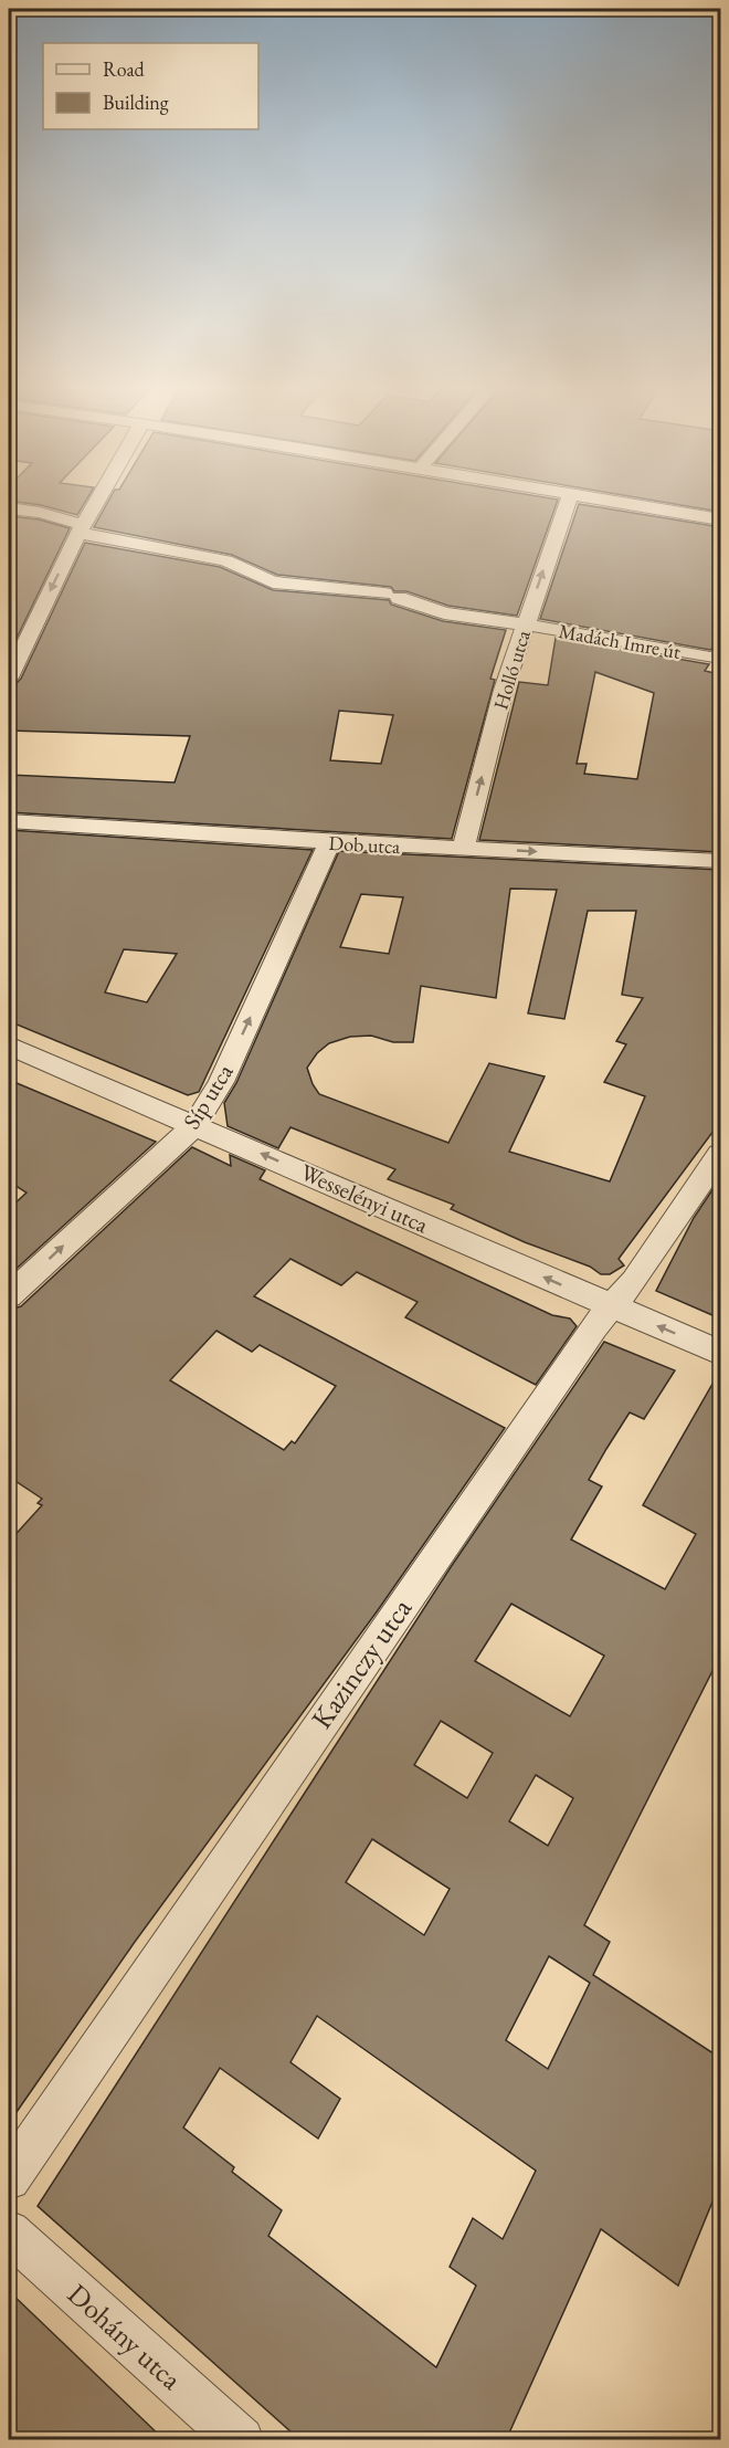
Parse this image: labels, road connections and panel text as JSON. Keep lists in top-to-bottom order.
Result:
{
  "streets": {
    "street": [
      "Madách Imre út",
      "Holló utca",
      "Dob utca",
      "Síp utca",
      "Wesselényi utca",
      "Kazinczy utca",
      "Dohány utca"
    ]
  },
  "crossings": [
    ["Madách Imre út", "Holló utca"],
    ["Holló utca", "Dob utca"],
    ["Dob utca", "Síp utca"],
    ["Síp utca", "Wesselényi utca"],
    ["Wesselényi utca", "Kazinczy utca"]
  ],
  "one_way": [
    "Holló utca",
    "Dob utca",
    "Síp utca",
    "Wesselényi utca"
  ],
  "legend": ["Road", "Building"]
}
